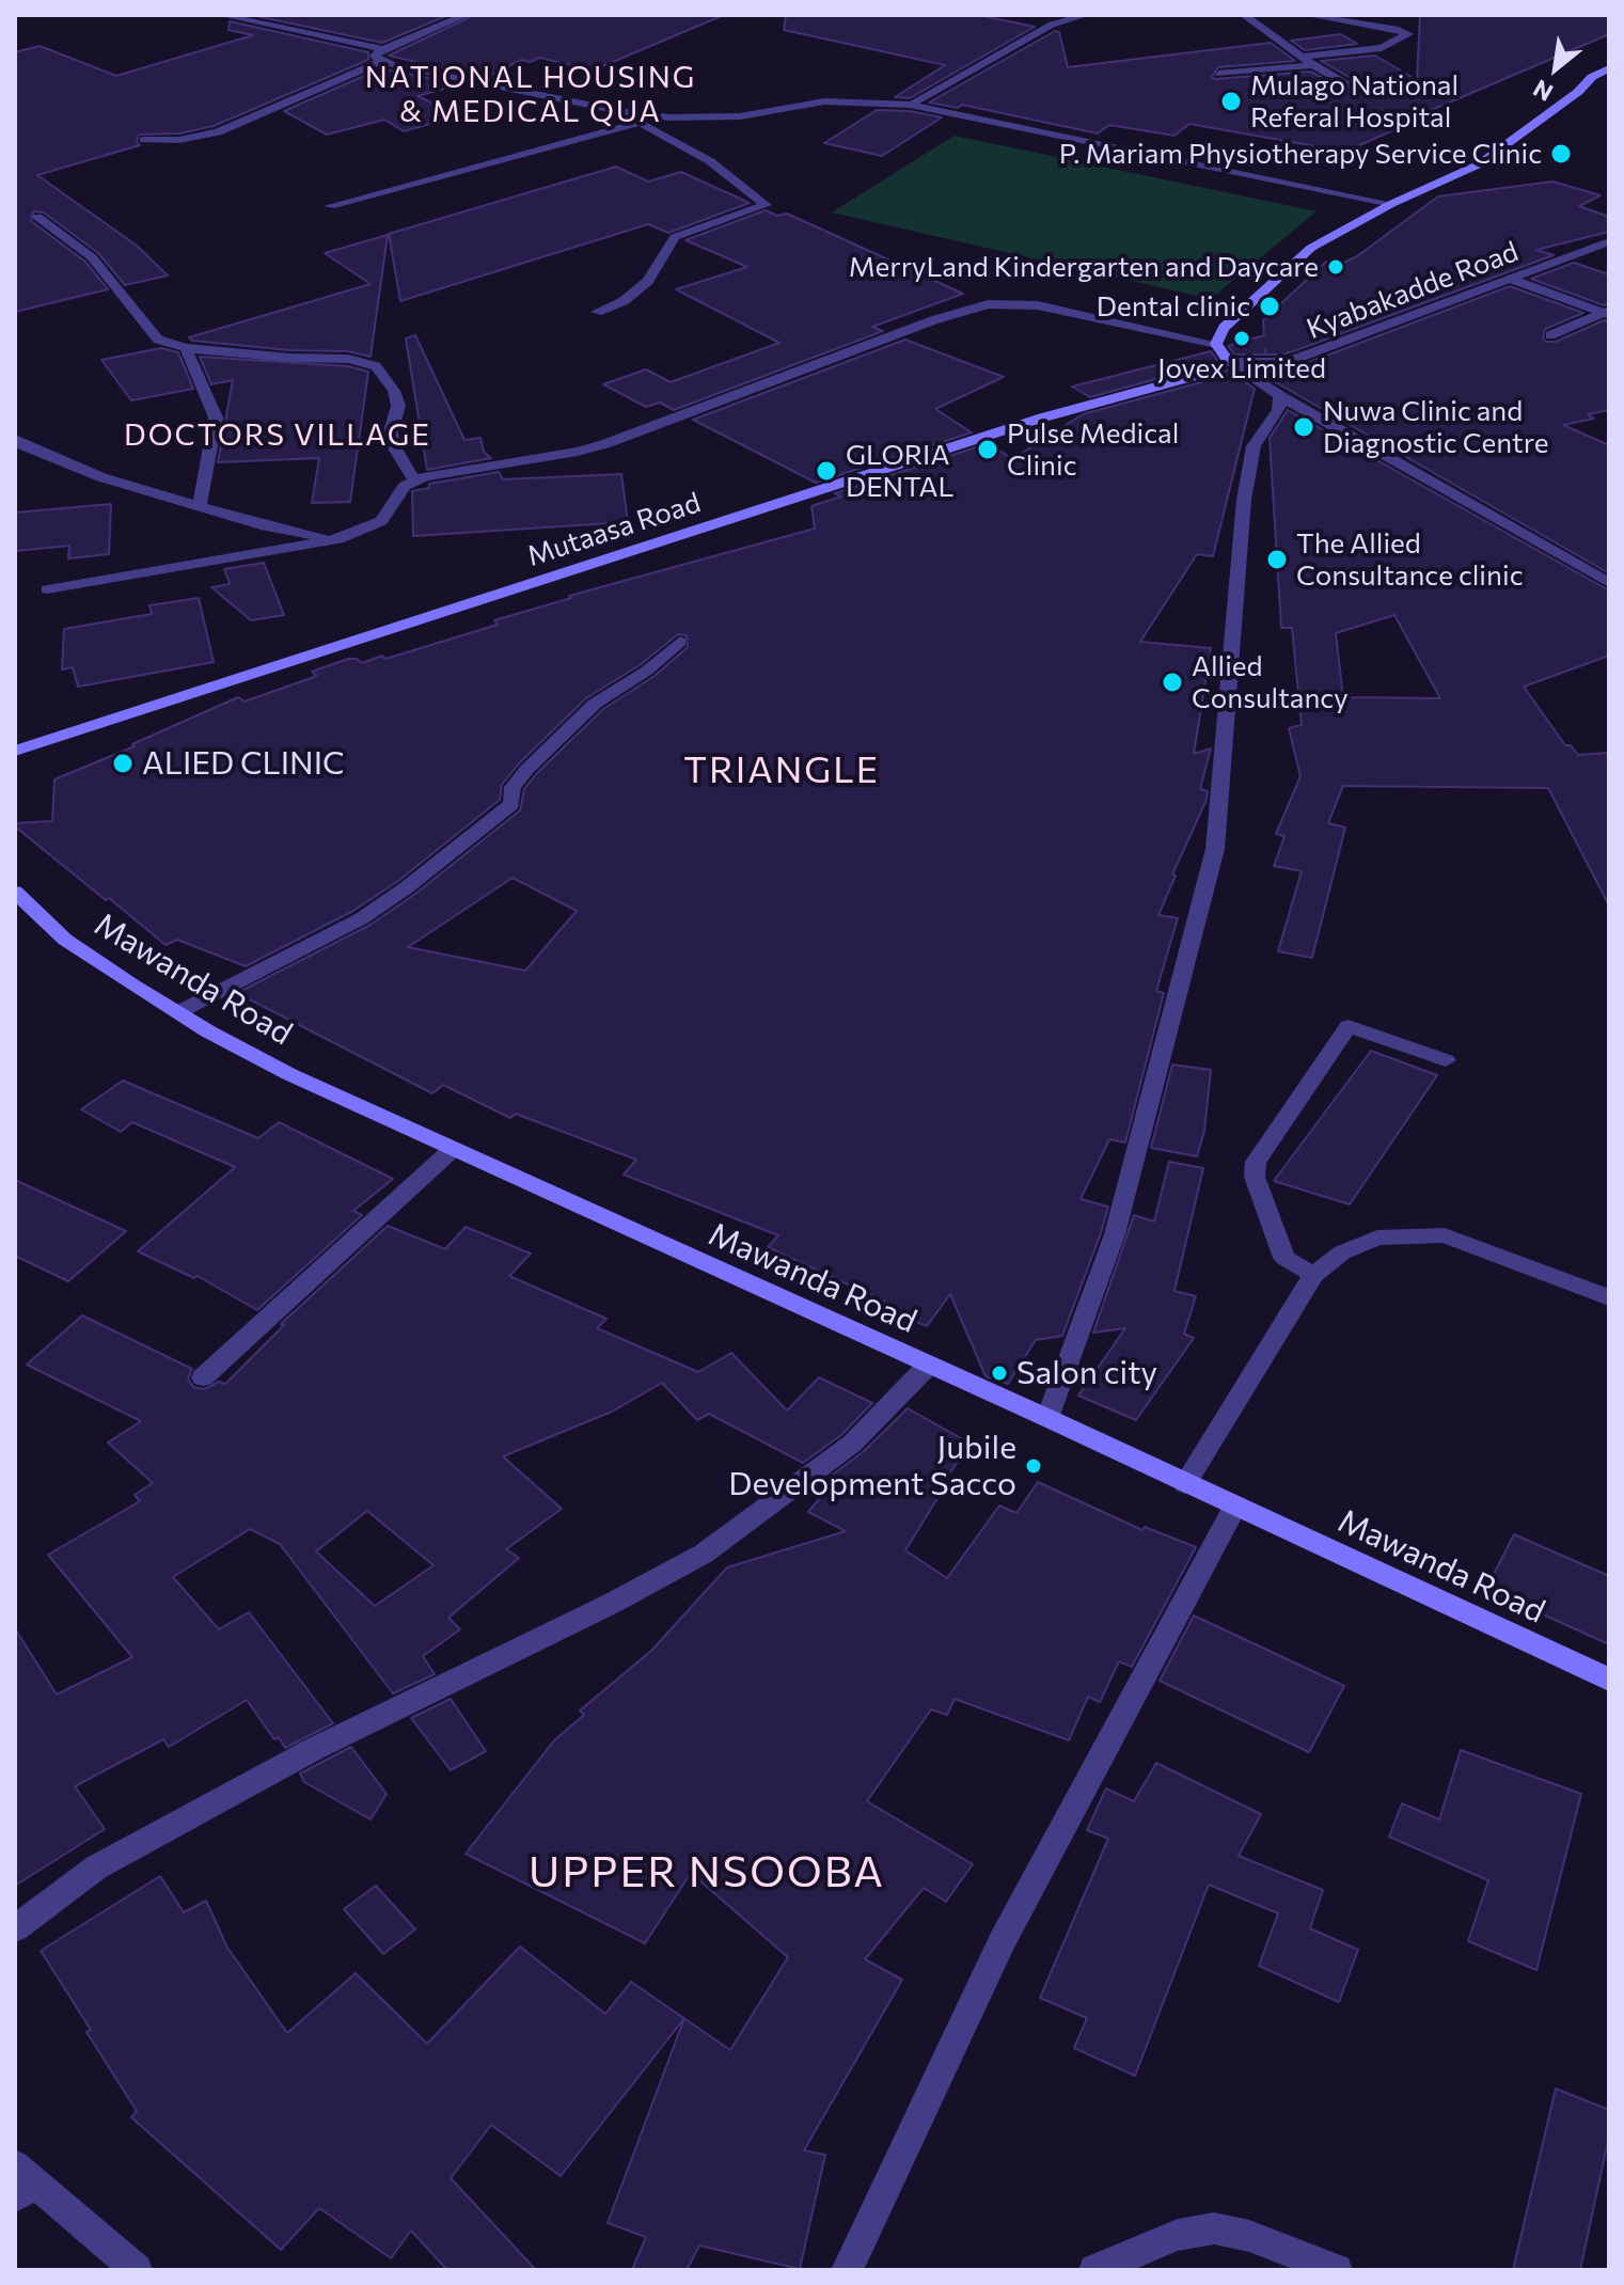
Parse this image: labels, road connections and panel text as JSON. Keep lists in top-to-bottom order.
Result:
{
  "streets": {
    "street": ["Kyabakadde Road", "Mutaasa Road", "Mawanda Road"]
  },
  "crossings": [
    ["Kyabakadde Road", "Mutaasa Road"]
  ],
  "districts": [
    "NATIONAL HOUSING & MEDICAL QUA",
    "DOCTORS VILLAGE",
    "TRIANGLE",
    "UPPER NSOOBA"
  ],
  "places": [
    "Mulago National Referal Hospital",
    "P. Mariam Physiotherapy Service Clinic",
    "MerryLand Kindergarten and Daycare",
    "Dental clinic",
    "Jovex Limited",
    "Nuwa Clinic and Diagnostic Centre",
    "Pulse Medical Clinic",
    "GLORIA DENTAL",
    "The Allied Consultance clinic",
    "Allied Consultancy",
    "ALIED CLINIC",
    "Salon city",
    "Jubile Development Sacco"
  ],
  "north": "bottom left"
}
